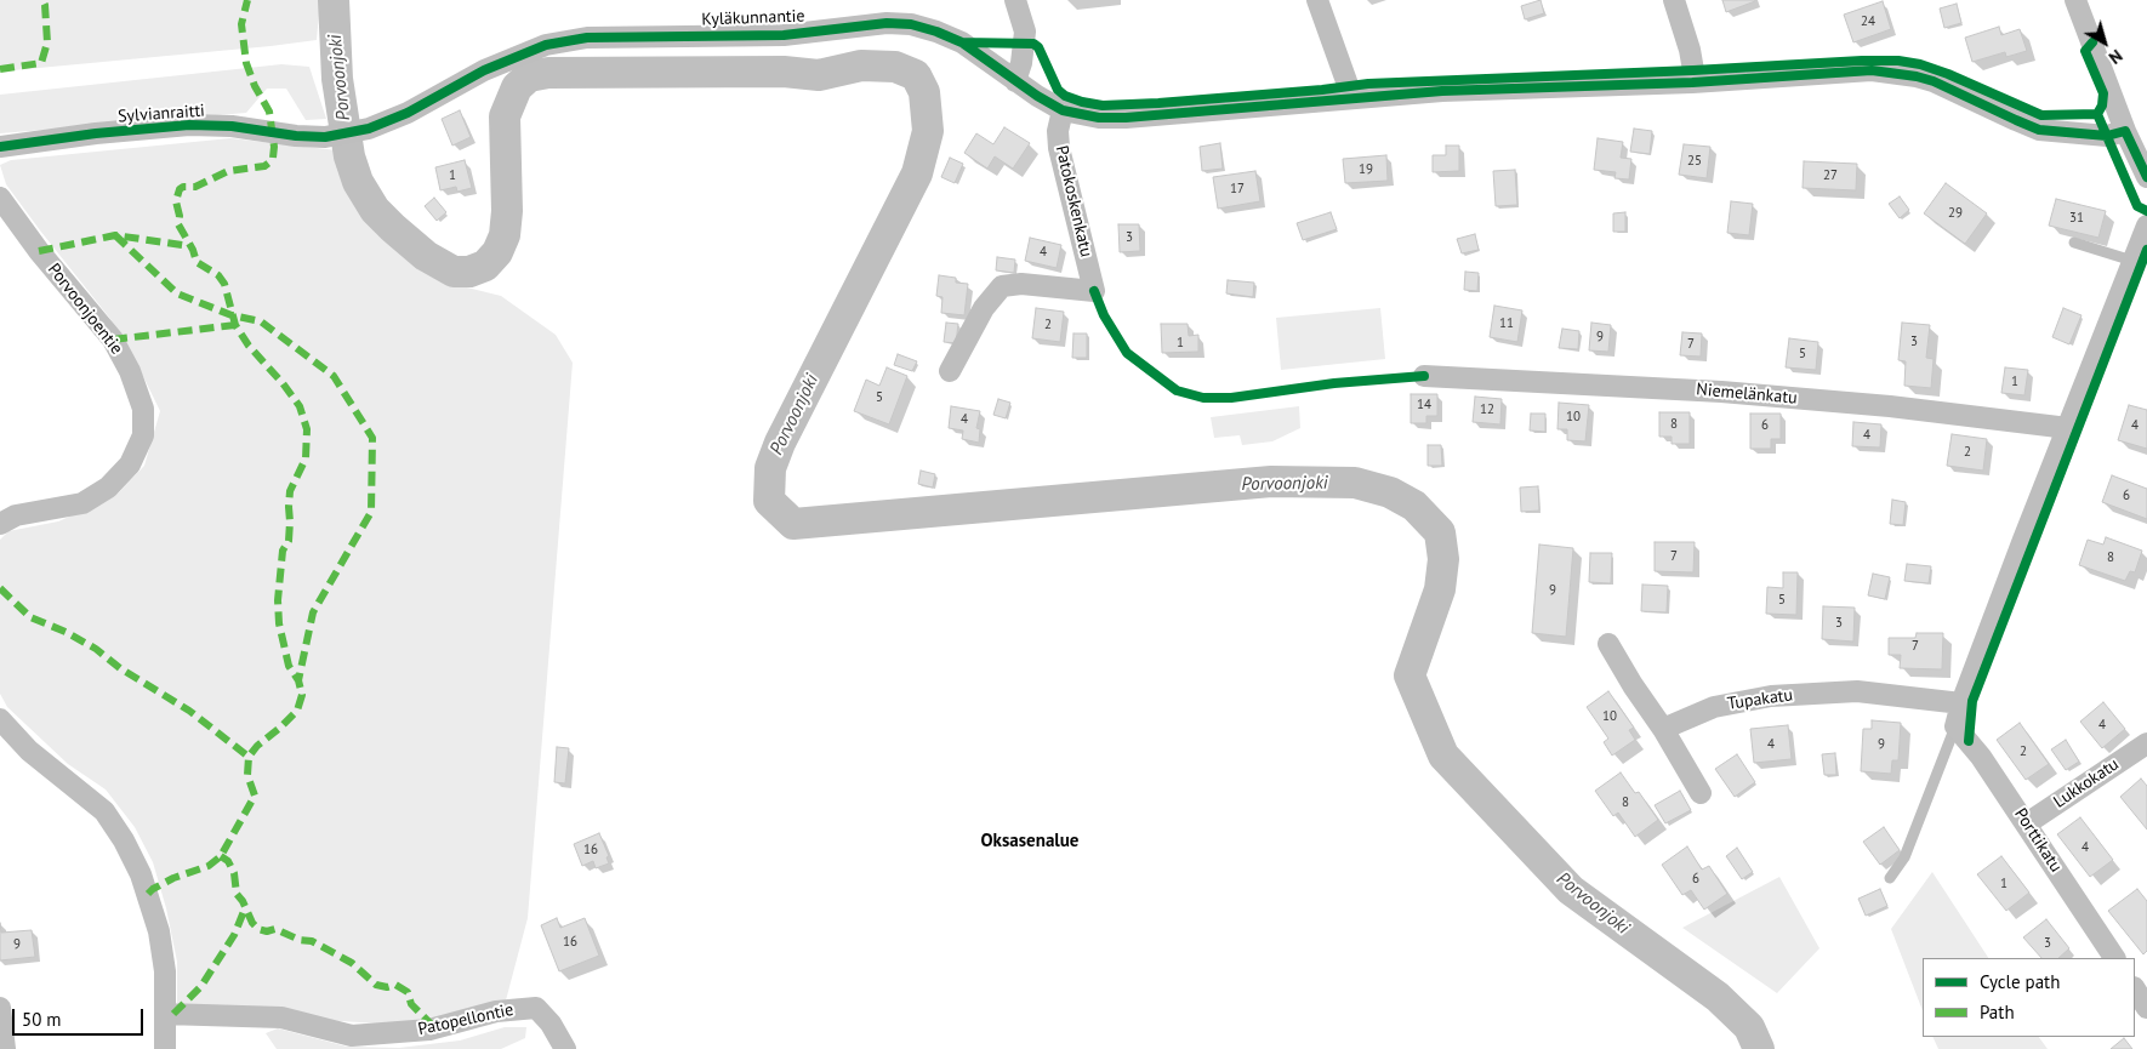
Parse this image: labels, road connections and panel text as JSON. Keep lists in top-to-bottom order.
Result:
{
  "streets": {
    "street": [
      "Kyläkunnantie",
      "Sylvianraitti",
      "Patokoskenkatu",
      "Porvoonjoentie",
      "Niemelänkatu",
      "Tupakatu",
      "Lukkokatu",
      "Porttikatu",
      "Patopellontie"
    ]
  },
  "crossings": [
    ["Kyläkunnantie", "Sylvianraitti"],
    ["Kyläkunnantie", "Patokoskenkatu"],
    ["Lukkokatu", "Porttikatu"]
  ],
  "districts": ["Oksasenalue"],
  "water": ["Porvoonjoki"],
  "house_numbers": [
    "24",
    "25",
    "19",
    "1",
    "27",
    "17",
    "29",
    "31",
    "3",
    "4",
    "11",
    "2",
    "9",
    "3",
    "1",
    "7",
    "5",
    "1",
    "5",
    "14",
    "12",
    "10",
    "4",
    "8",
    "6",
    "4",
    "4",
    "2",
    "6",
    "7",
    "8",
    "9",
    "5",
    "3",
    "7",
    "10",
    "4",
    "4",
    "9",
    "2",
    "8",
    "4",
    "16",
    "6",
    "1",
    "16",
    "3",
    "9"
  ],
  "legend": ["Cycle path", "Path"],
  "scale_bar": "50 m",
  "north": "bottom right"
}
